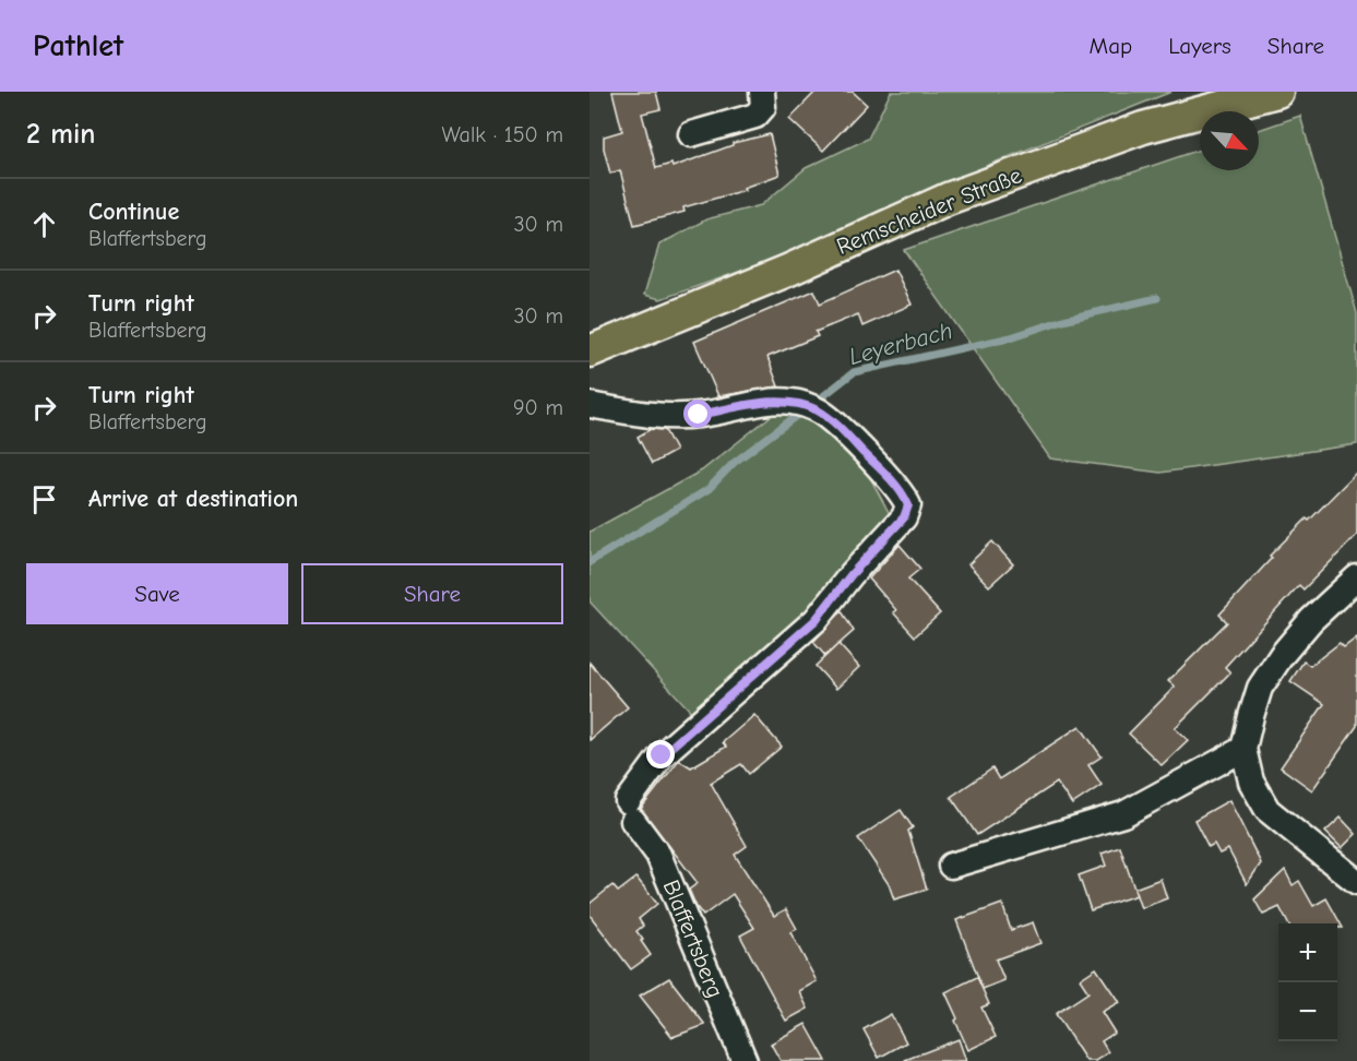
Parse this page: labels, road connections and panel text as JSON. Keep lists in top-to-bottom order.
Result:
{
  "streets": {
    "main road": ["Remscheider Straße"],
    "street": ["Blaffertsberg"]
  },
  "water": ["Leyerbach"],
  "north": "bottom right",
  "page": {
    "header": "Pathlet",
    "nav": ["Map", "Layers", "Share"],
    "heading": ["2 min", "Walk · 150 m"],
    "list": [
      ["Continue", "Blaffertsberg", "30 m"],
      ["Turn right", "Blaffertsberg", "30 m"],
      ["Turn right", "Blaffertsberg", "90 m"],
      "Arrive at destination"
    ],
    "buttons": ["Save", "Share"],
    "map_buttons": ["+", "−"]
  }
}
